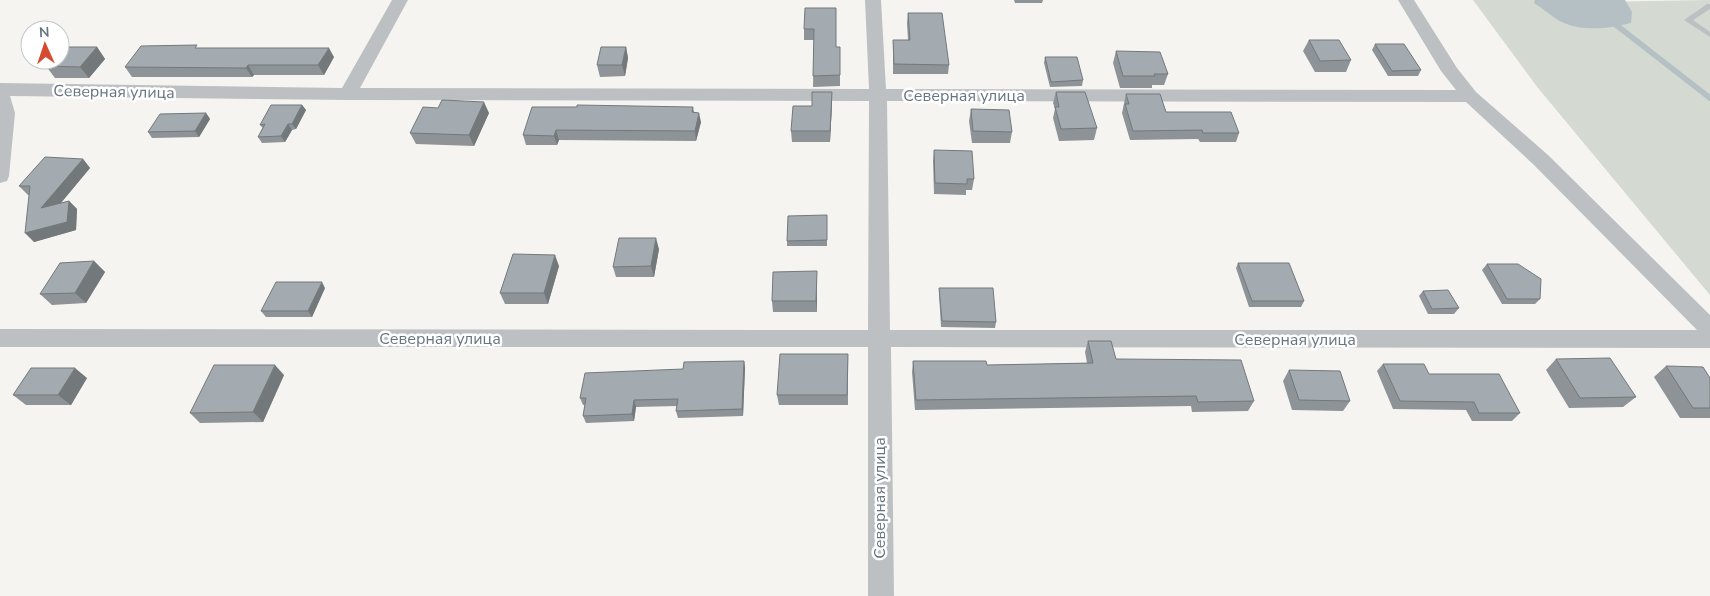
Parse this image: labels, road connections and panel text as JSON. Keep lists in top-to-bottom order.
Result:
{
  "streets": {
    "street": ["Северная улица"]
  },
  "north": "top"
}
